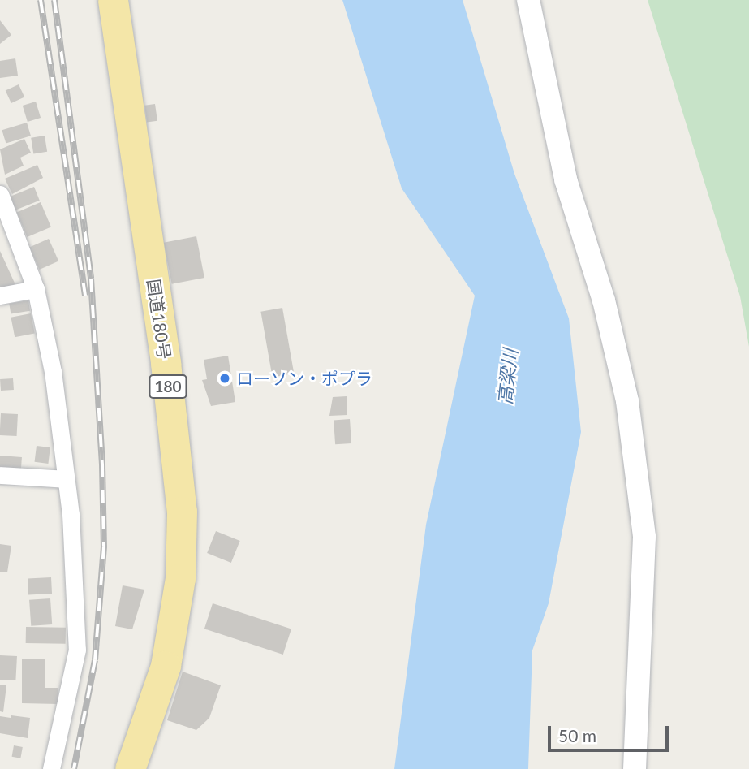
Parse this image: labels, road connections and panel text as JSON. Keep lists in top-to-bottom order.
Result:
{
  "streets": {
    "highway": ["国道180号", "180"]
  },
  "water": ["高梁川"],
  "places": ["ローソン・ポプラ"],
  "scale_bar": "50 m"
}
